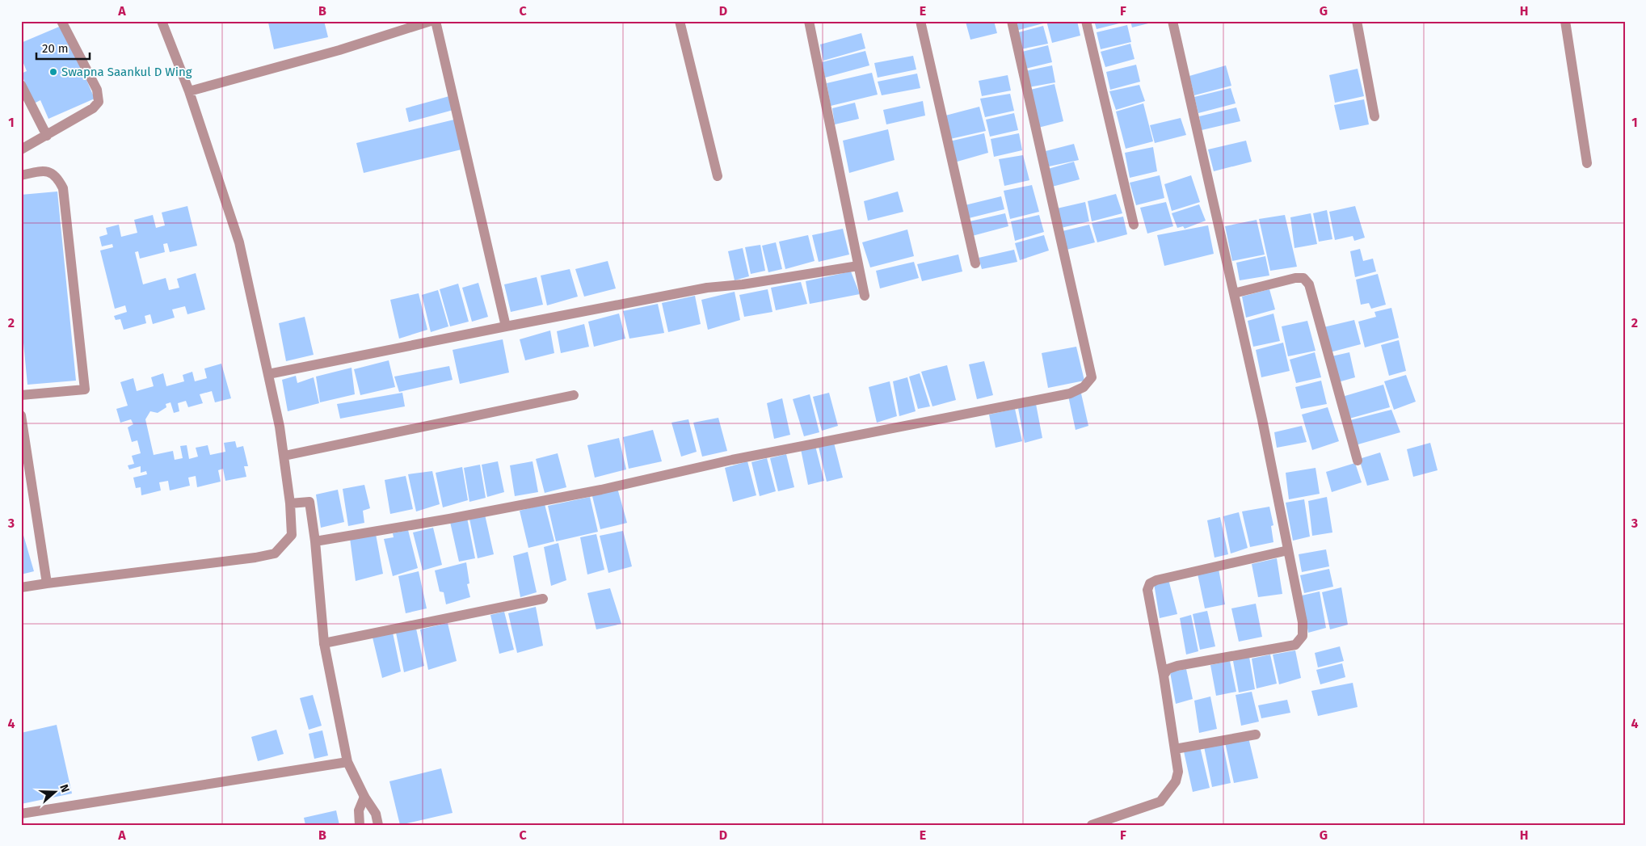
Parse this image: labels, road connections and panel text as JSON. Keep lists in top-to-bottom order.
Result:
{
  "places": ["Swapna Saankul D Wing"],
  "scale_bar": "20 m",
  "north": "right",
  "grid": {
    "columns": [
      "A",
      "B",
      "C",
      "D",
      "E",
      "F",
      "G",
      "H"
    ],
    "rows": [
      "1",
      "2",
      "3",
      "4"
    ]
  }
}
